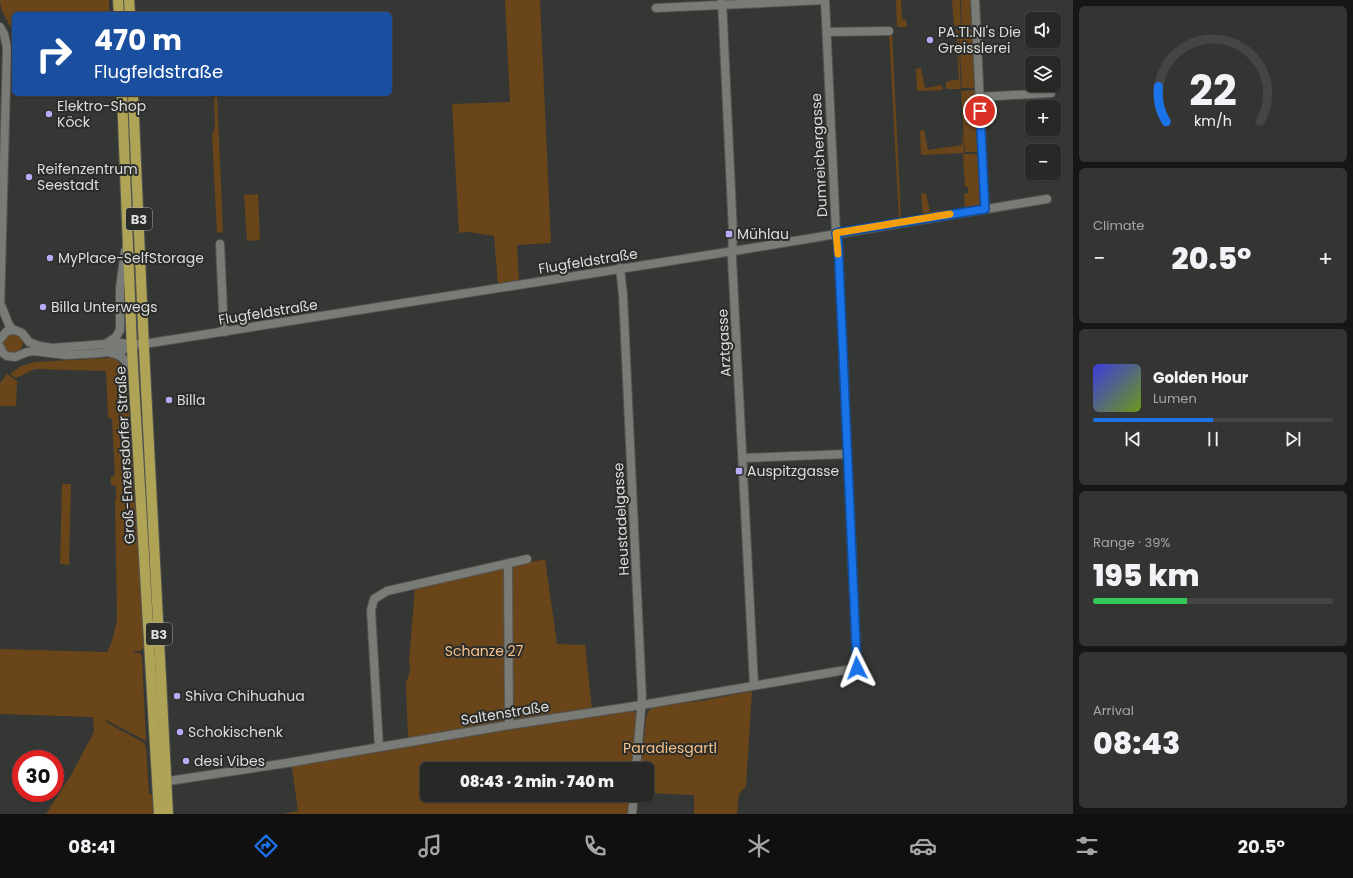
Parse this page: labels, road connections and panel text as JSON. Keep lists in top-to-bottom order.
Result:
{
  "streets": {
    "main road": ["B3", "Groß-Enzersdorfer Straße"],
    "street": [
      "Dumreichergasse",
      "Flugfeldstraße",
      "Arztgasse",
      "Heustadelgasse",
      "Saltenstraße"
    ]
  },
  "crossings": [
    ["Dumreichergasse", "Flugfeldstraße"],
    ["Dumreichergasse", "Saltenstraße"],
    ["Flugfeldstraße", "Arztgasse"],
    ["Flugfeldstraße", "Groß-Enzersdorfer Straße"],
    ["Flugfeldstraße", "Heustadelgasse"],
    ["Arztgasse", "Saltenstraße"],
    ["Groß-Enzersdorfer Straße", "Saltenstraße"],
    ["Heustadelgasse", "Saltenstraße"]
  ],
  "parks": ["Schanze 27", "Paradiesgartl"],
  "places": {
    "other": [
      "PA.TI.NI's Die Greisslerei",
      "Elektro-Shop Köck",
      "Reifenzentrum Seestadt",
      "MyPlace-SelfStorage",
      "Billa Unterwegs",
      "Billa",
      "Shiva Chihuahua",
      "Schokischenk",
      "desi Vibes"
    ],
    "transit": ["Mühlau", "Auspitzgasse"]
  },
  "page": {
    "map_buttons": ["+", "−"],
    "turn": ["470 m", "Flugfeldstraße"],
    "tile": [
      "Climate",
      ["Range · 39%", "195 km"],
      ["Arrival", "08:43"]
    ],
    "heat": ["−", "20.5°", "+"],
    "song": ["Golden Hour", "Lumen"],
    "limit": "30",
    "trip": "08:43 · 2 min · 740 m",
    "tabs": ["08:41", "20.5°"],
    "gauge": ["22", "km/h"]
  }
}
